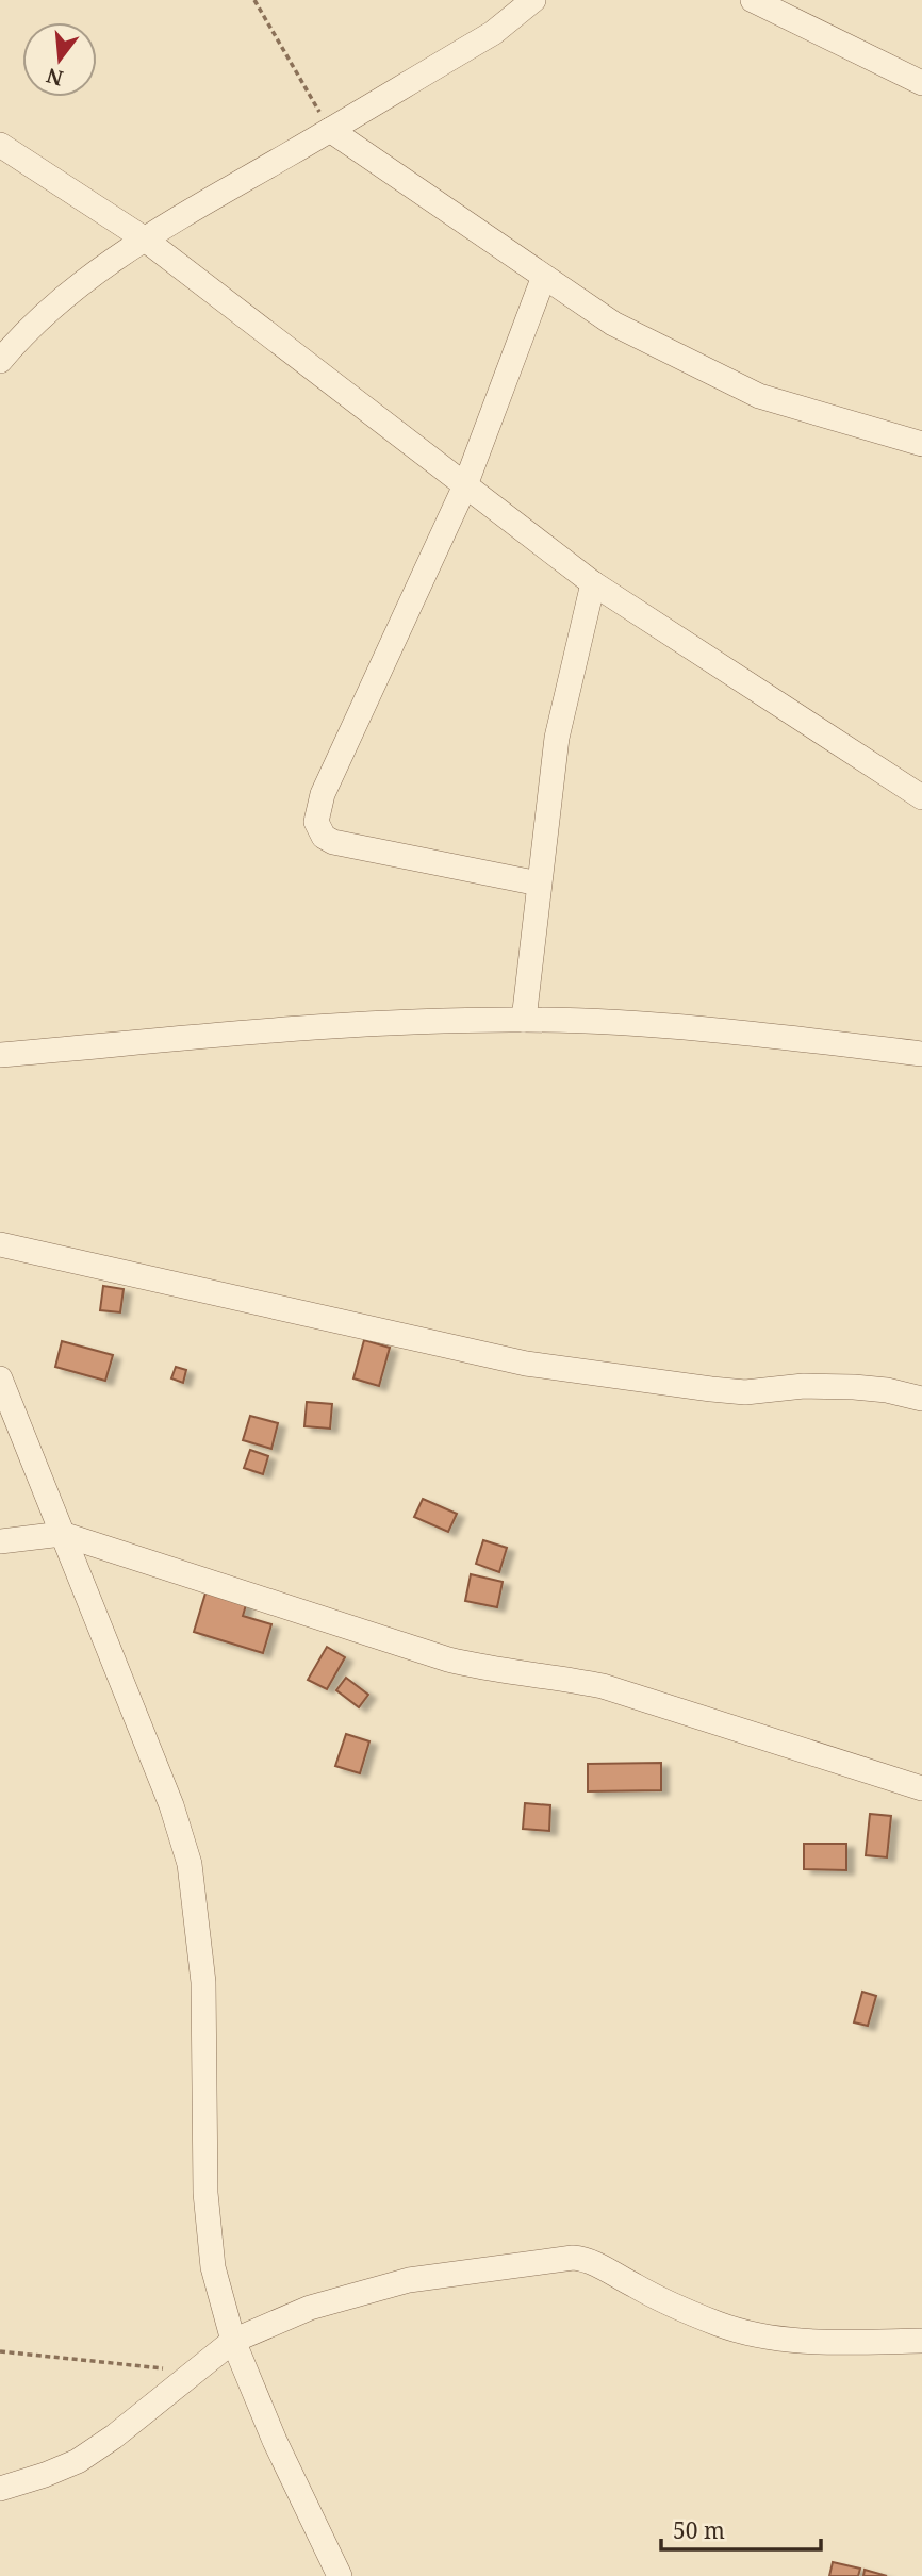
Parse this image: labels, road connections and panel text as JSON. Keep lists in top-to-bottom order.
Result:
{
  "scale_bar": "50 m",
  "north": "bottom"
}
